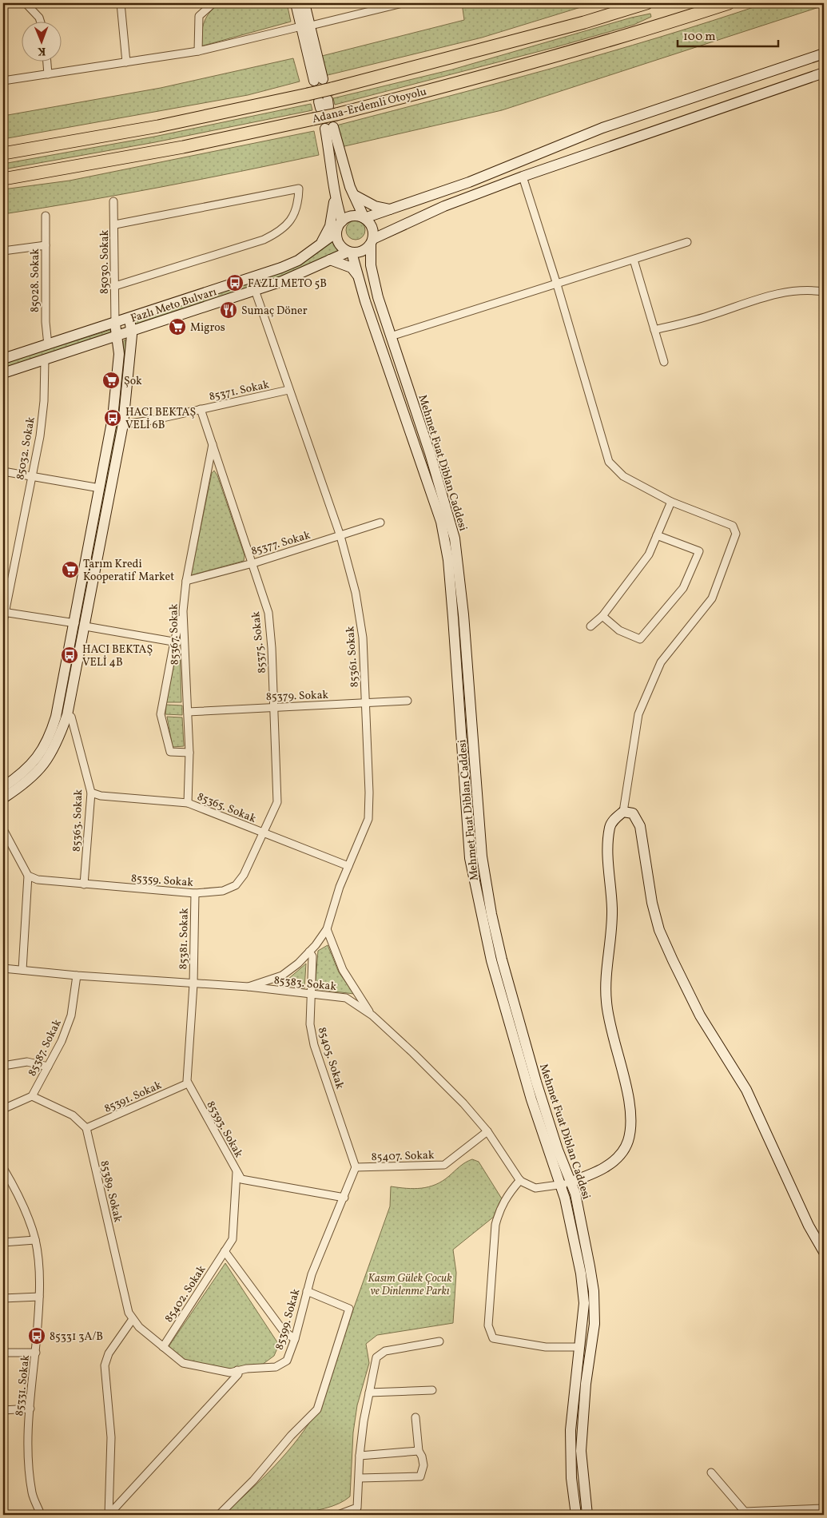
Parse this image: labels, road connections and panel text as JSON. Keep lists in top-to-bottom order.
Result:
{
  "streets": {
    "highway": ["Adana-Erdemli Otoyolu"],
    "main road": ["Fazlı Meto Bulvarı", "Mehmet Fuat Diblan Caddesi"],
    "street": [
      "85030. Sokak",
      "85028. Sokak",
      "85371. Sokak",
      "85032. Sokak",
      "85377. Sokak",
      "85367. Sokak",
      "85375. Sokak",
      "85361. Sokak",
      "85379. Sokak",
      "85365. Sokak",
      "85363. Sokak",
      "85359. Sokak",
      "85381. Sokak",
      "85383. Sokak",
      "85387. Sokak",
      "85405. Sokak",
      "85391. Sokak",
      "85393. Sokak",
      "85407. Sokak",
      "85389. Sokak",
      "85402. Sokak",
      "85399. Sokak",
      "85331. Sokak"
    ]
  },
  "crossings": [
    ["85030. Sokak", "Fazlı Meto Bulvarı"],
    ["85028. Sokak", "Fazlı Meto Bulvarı"],
    ["Fazlı Meto Bulvarı", "85032. Sokak"],
    ["Fazlı Meto Bulvarı", "Mehmet Fuat Diblan Caddesi"],
    ["Fazlı Meto Bulvarı", "85361. Sokak"],
    ["85371. Sokak", "85375. Sokak"],
    ["85371. Sokak", "85361. Sokak"],
    ["85377. Sokak", "85367. Sokak"],
    ["85377. Sokak", "85375. Sokak"],
    ["85377. Sokak", "85361. Sokak"],
    ["85367. Sokak", "85375. Sokak"],
    ["85367. Sokak", "85379. Sokak"],
    ["85367. Sokak", "85365. Sokak"],
    ["85375. Sokak", "85379. Sokak"],
    ["85375. Sokak", "85365. Sokak"],
    ["85375. Sokak", "85359. Sokak"],
    ["85361. Sokak", "85379. Sokak"],
    ["85361. Sokak", "85365. Sokak"],
    ["85361. Sokak", "85383. Sokak"],
    ["85361. Sokak", "85405. Sokak"],
    ["85365. Sokak", "85363. Sokak"],
    ["85365. Sokak", "85359. Sokak"],
    ["85363. Sokak", "85359. Sokak"],
    ["85359. Sokak", "85381. Sokak"],
    ["85381. Sokak", "85383. Sokak"],
    ["85383. Sokak", "85387. Sokak"],
    ["85383. Sokak", "85405. Sokak"],
    ["85383. Sokak", "85407. Sokak"],
    ["85405. Sokak", "85407. Sokak"],
    ["85405. Sokak", "85399. Sokak"],
    ["85391. Sokak", "85393. Sokak"],
    ["85391. Sokak", "85389. Sokak"],
    ["85393. Sokak", "85402. Sokak"],
    ["85393. Sokak", "85399. Sokak"],
    ["85407. Sokak", "85399. Sokak"],
    ["85389. Sokak", "85399. Sokak"],
    ["85402. Sokak", "85399. Sokak"]
  ],
  "parks": ["Kasım Gülek Çocuk ve Dinlenme Parkı"],
  "places": {
    "bus stop": [
      "FAZLI METO 5B",
      "HACI BEKTAŞ VELİ 6B",
      "HACI BEKTAŞ VELİ 4B",
      "85331 3A/B"
    ],
    "restaurant": ["Sumaç Döner"],
    "supermarket": ["Migros", "Şok", "Tarım Kredi Kooperatif Market"]
  },
  "scale_bar": "100 m",
  "north": "bottom"
}
